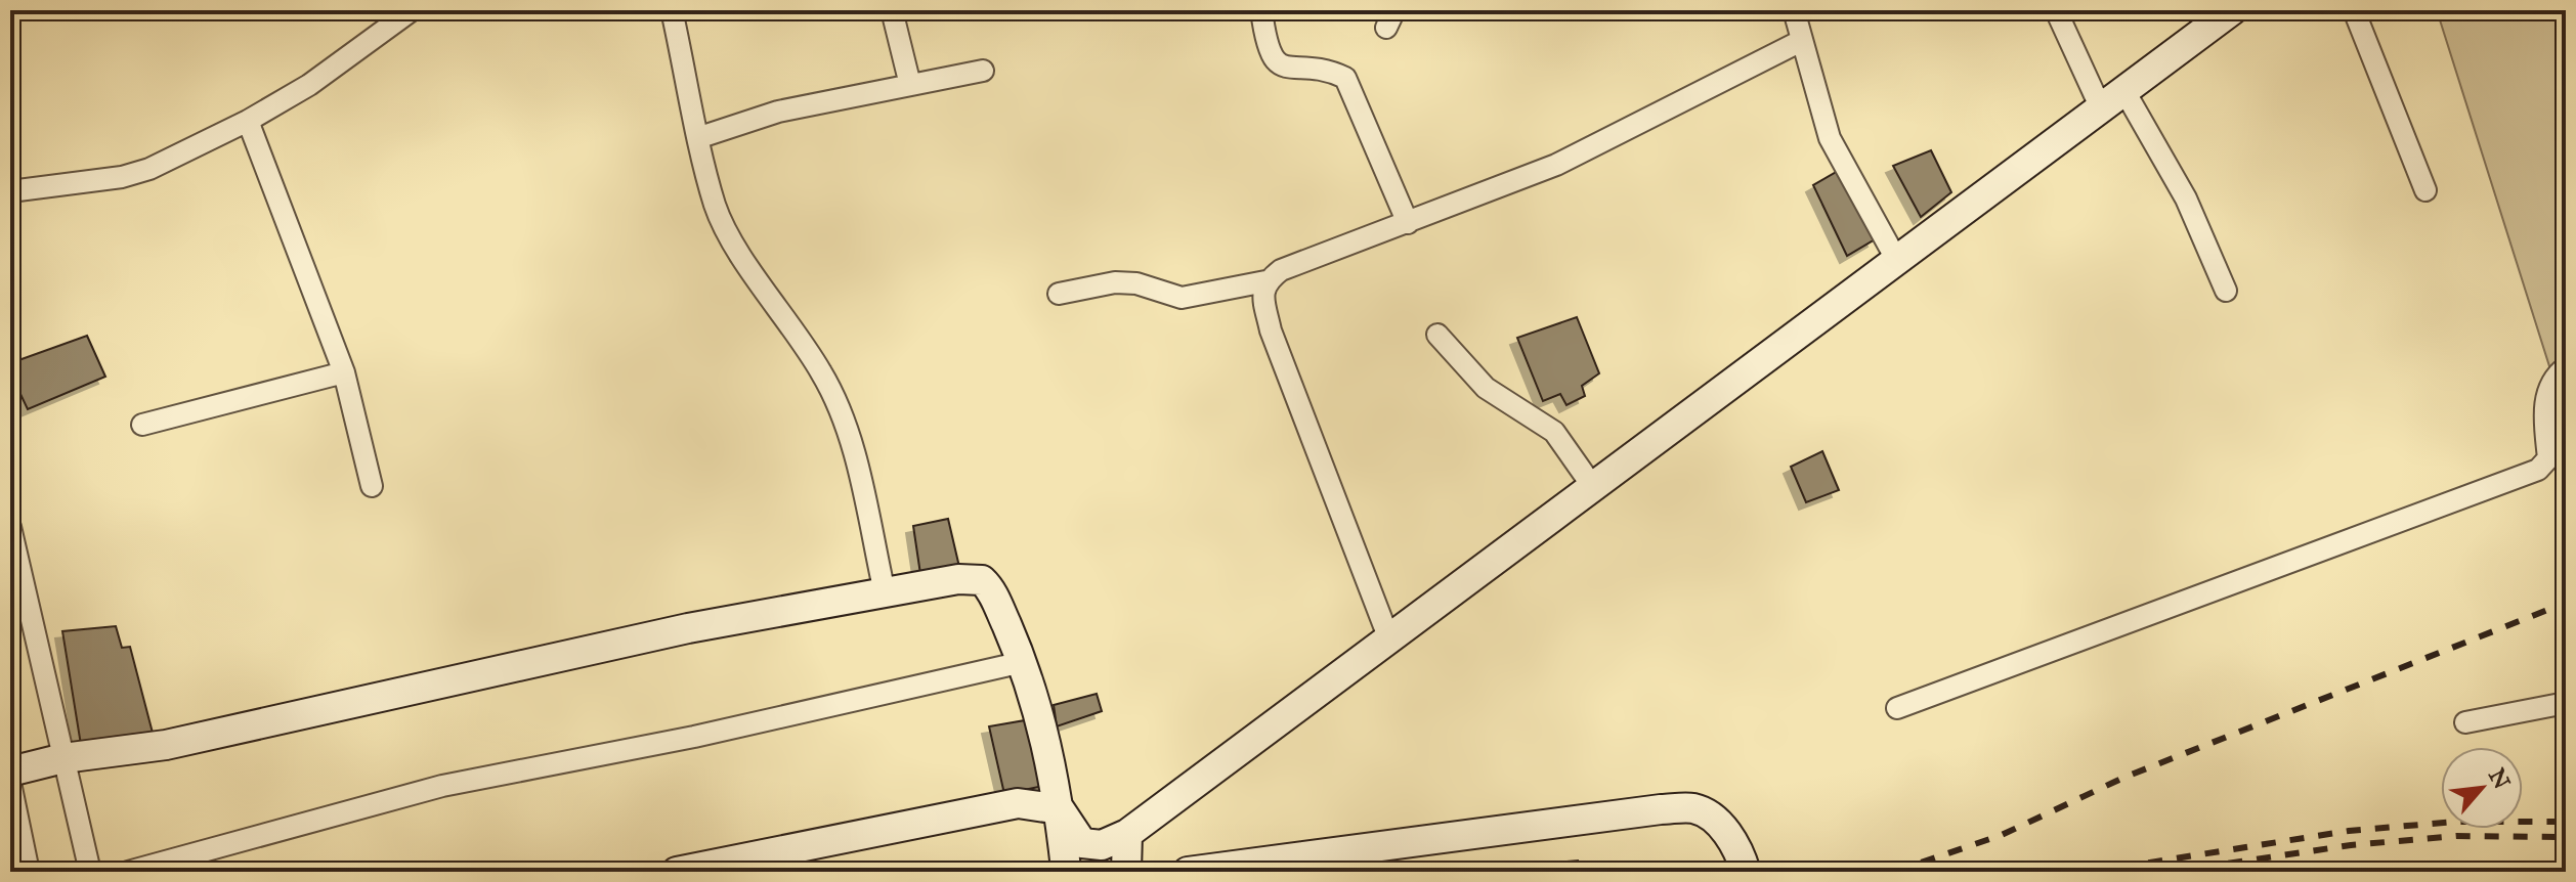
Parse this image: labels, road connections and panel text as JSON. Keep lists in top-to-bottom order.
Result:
{
  "north": "top right"
}
